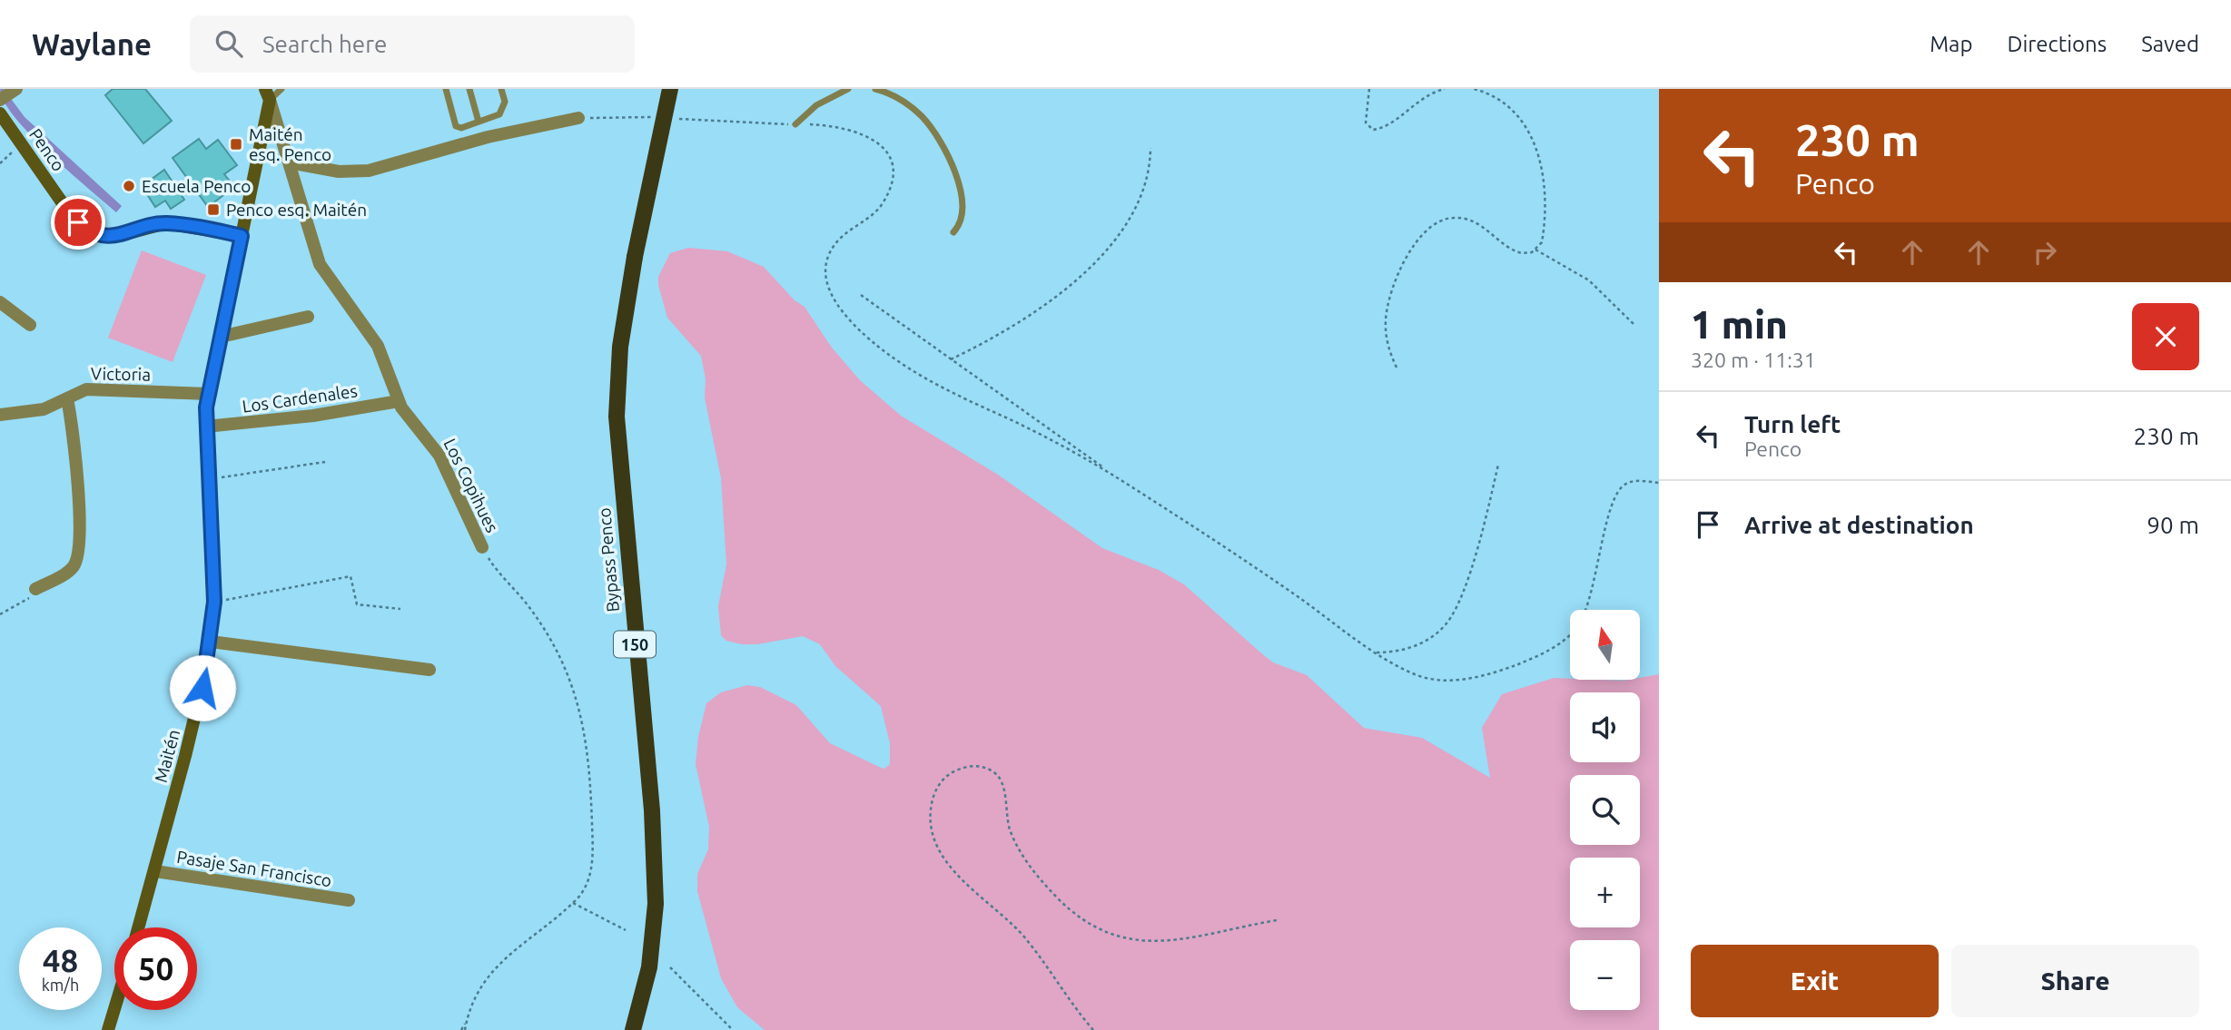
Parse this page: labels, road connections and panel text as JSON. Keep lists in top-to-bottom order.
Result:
{
  "streets": {
    "main road": [
      "Penco",
      "Bypass Penco",
      "150",
      "Maitén"
    ],
    "street": [
      "Victoria",
      "Los Cardenales",
      "Los Copihues",
      "Pasaje San Francisco"
    ]
  },
  "crossings": [
    ["Penco", "Maitén"],
    ["Victoria", "Maitén"],
    ["Los Cardenales", "Los Copihues"],
    ["Los Cardenales", "Maitén"],
    ["Los Copihues", "Maitén"],
    ["Maitén", "Pasaje San Francisco"]
  ],
  "places": {
    "transit": ["Maitén esq. Penco", "Penco esq. Maitén"],
    "other": ["Escuela Penco"]
  },
  "north": "top",
  "page": {
    "header": "Waylane",
    "search": "Search here",
    "nav": ["Map", "Directions", "Saved"],
    "turn": ["230 m", "Penco"],
    "heading": ["1 min", "320 m · 11:31"],
    "list": [
      {
        "name": "Turn left",
        "note": "Penco",
        "value": "230 m"
      },
      {
        "name": "Arrive at destination",
        "value": "90 m"
      }
    ],
    "map_buttons": ["+", "−"],
    "speed": "48 km/h",
    "limit": "50",
    "buttons": ["Exit", "Share"]
  }
}
